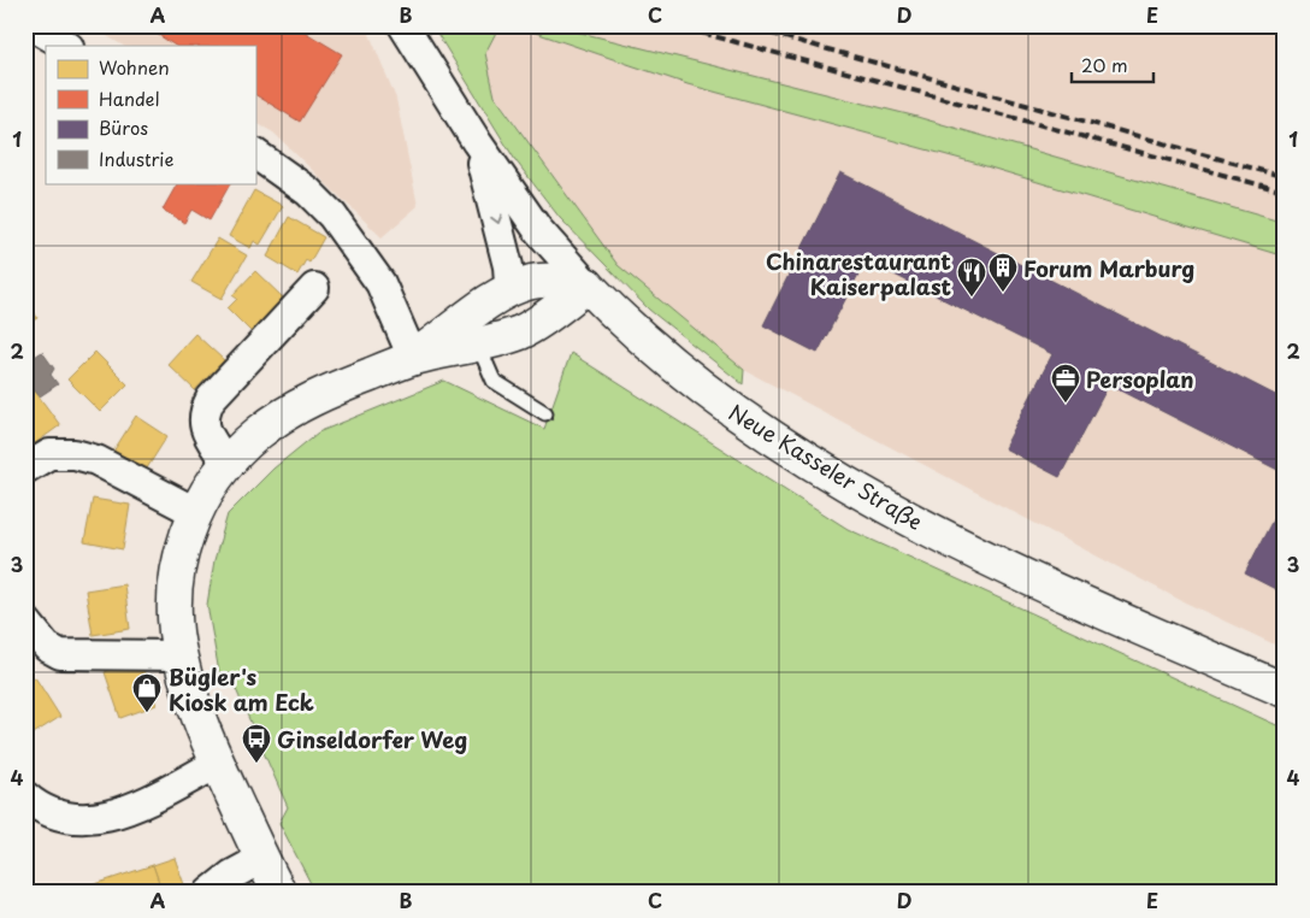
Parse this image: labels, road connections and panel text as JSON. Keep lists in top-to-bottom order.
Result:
{
  "streets": {
    "main road": ["Neue Kasseler Straße"]
  },
  "places": {
    "building": ["Forum Marburg"],
    "restaurant": ["Chinarestaurant Kaiserpalast"],
    "office": ["Persoplan"],
    "shop": ["Bügler's Kiosk am Eck"],
    "bus stop": ["Ginseldorfer Weg"]
  },
  "legend": [
    "Wohnen",
    "Handel",
    "Büros",
    "Industrie"
  ],
  "scale_bar": "20 m",
  "grid": {
    "columns": [
      "A",
      "B",
      "C",
      "D",
      "E"
    ],
    "rows": [
      "1",
      "2",
      "3",
      "4"
    ]
  }
}
